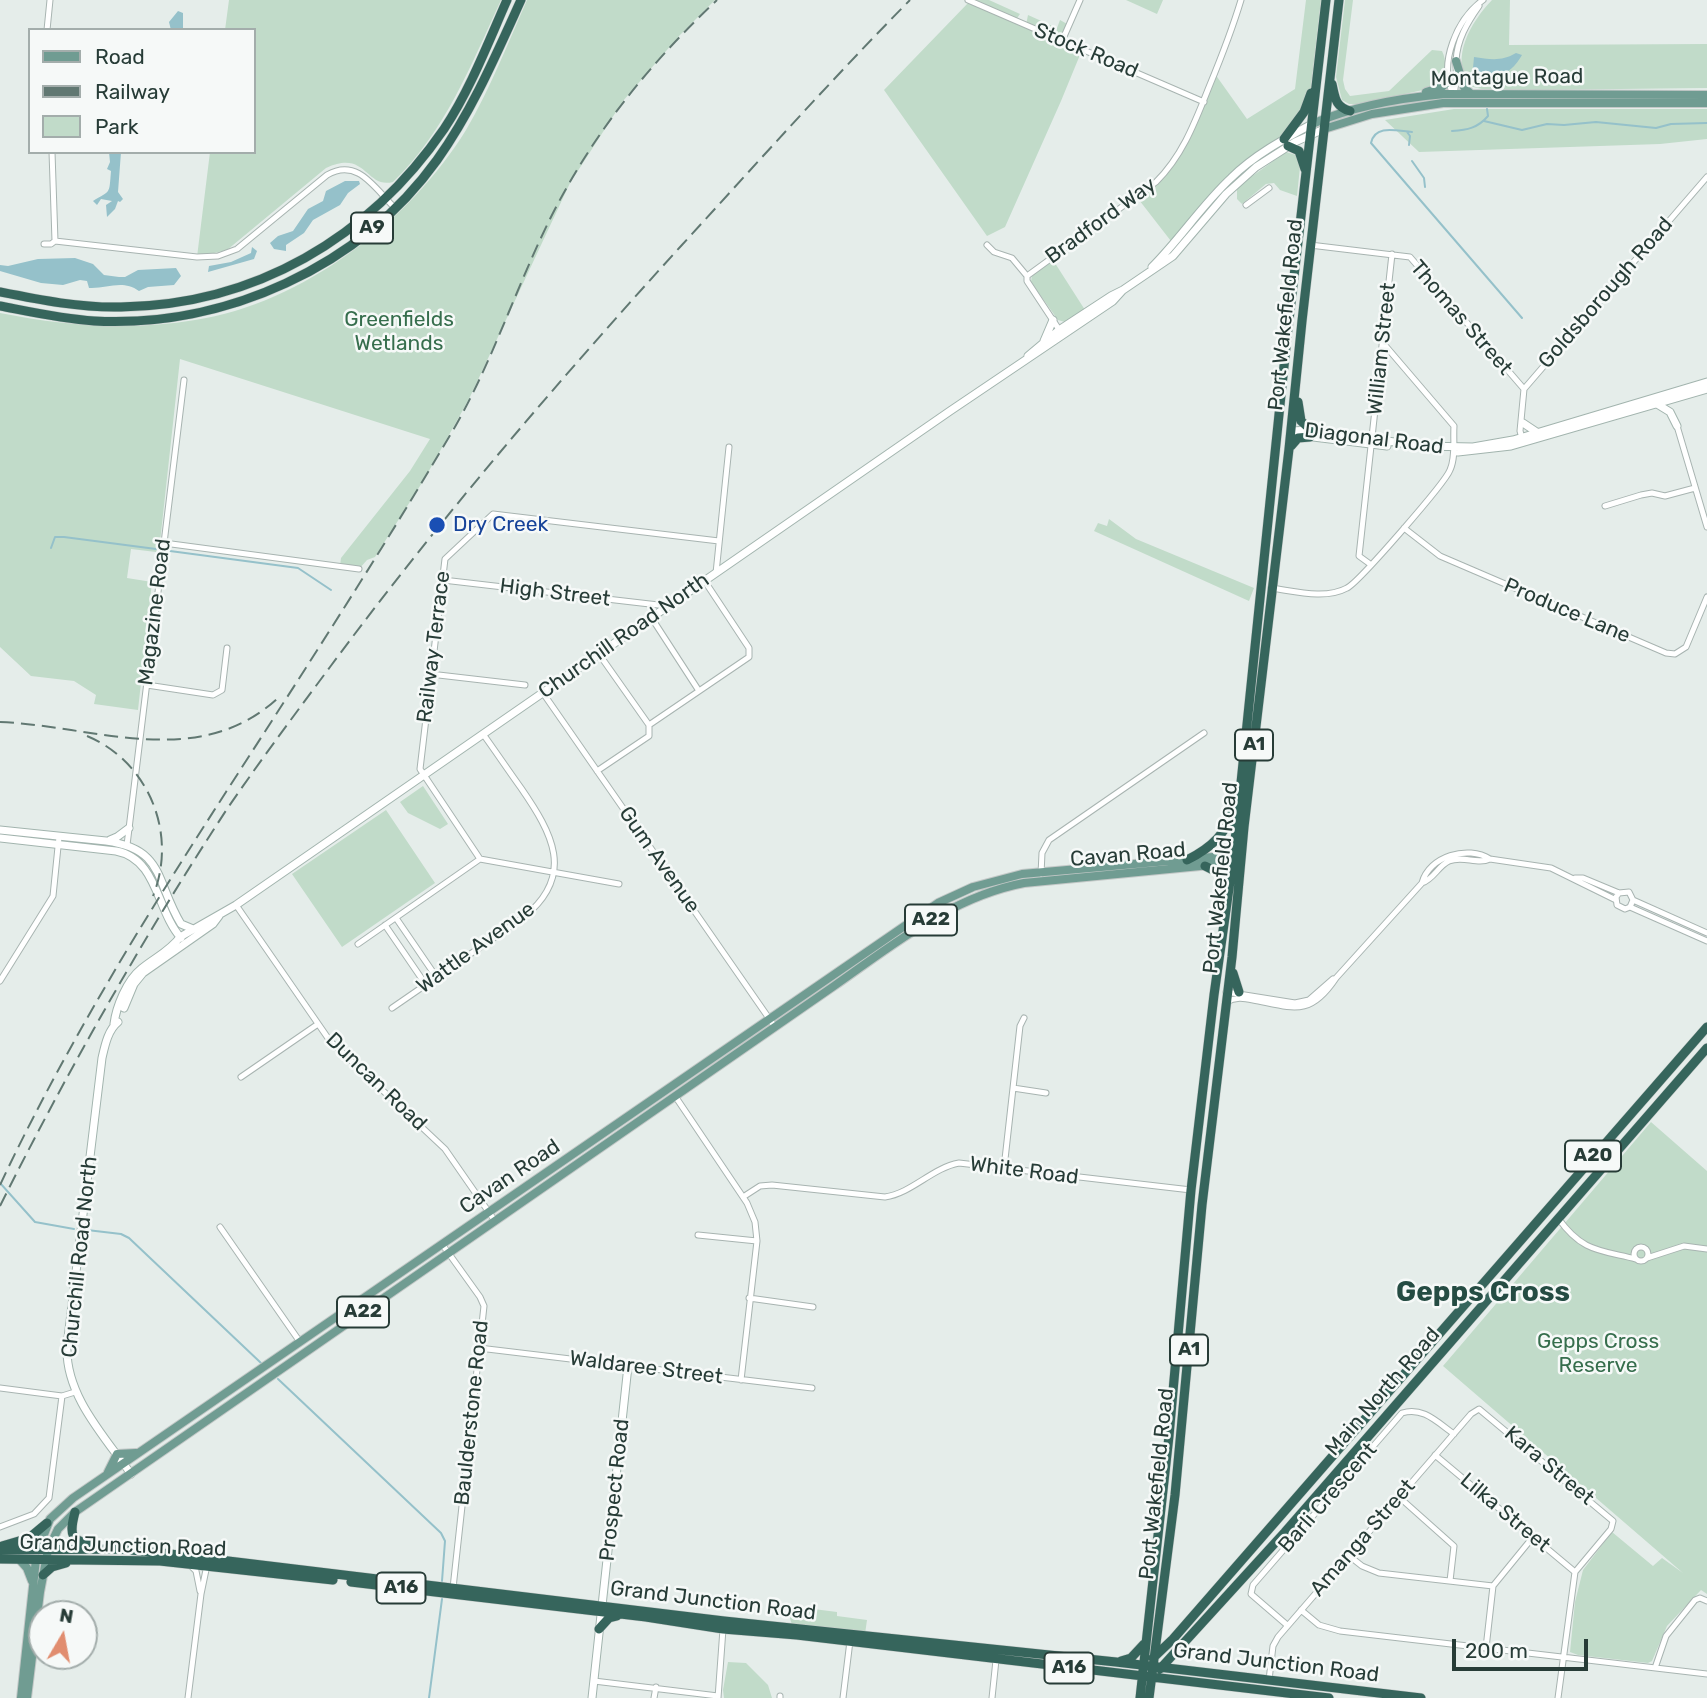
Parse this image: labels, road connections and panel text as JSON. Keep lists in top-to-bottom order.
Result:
{
  "streets": {
    "highway": [
      "A9",
      "Port Wakefield Road",
      "A1",
      "A20",
      "Main North Road",
      "Grand Junction Road",
      "A16"
    ],
    "main road": ["Montague Road", "Cavan Road", "A22"],
    "street": [
      "Stock Road",
      "Bradford Way",
      "Goldsborough Road",
      "Thomas Street",
      "William Street",
      "Diagonal Road",
      "High Street",
      "Produce Lane",
      "Magazine Road",
      "Churchill Road North",
      "Railway Terrace",
      "Gum Avenue",
      "Wattle Avenue",
      "Duncan Road",
      "White Road",
      "Waldaree Street",
      "Baulderstone Road",
      "Kara Street",
      "Prospect Road",
      "Barli Crescent",
      "Lilka Street",
      "Amanga Street"
    ]
  },
  "crossings": [
    ["Stock Road", "Bradford Way"],
    ["Montague Road", "Port Wakefield Road"],
    ["Montague Road", "Churchill Road North"],
    ["Bradford Way", "Churchill Road North"],
    ["Goldsborough Road", "Thomas Street"],
    ["Goldsborough Road", "Diagonal Road"],
    ["Port Wakefield Road", "Thomas Street"],
    ["Port Wakefield Road", "Diagonal Road"],
    ["Port Wakefield Road", "Churchill Road North"],
    ["Port Wakefield Road", "A1"],
    ["Port Wakefield Road", "Cavan Road"],
    ["Port Wakefield Road", "White Road"],
    ["Port Wakefield Road", "Main North Road"],
    ["Port Wakefield Road", "Grand Junction Road"],
    ["Thomas Street", "William Street"],
    ["William Street", "Diagonal Road"],
    ["High Street", "Churchill Road North"],
    ["High Street", "Railway Terrace"],
    ["Churchill Road North", "Railway Terrace"],
    ["Churchill Road North", "Cavan Road"],
    ["Churchill Road North", "Gum Avenue"],
    ["Churchill Road North", "Duncan Road"],
    ["A1", "Main North Road"],
    ["A1", "Grand Junction Road"],
    ["Cavan Road", "Gum Avenue"],
    ["Cavan Road", "A22"],
    ["Cavan Road", "Duncan Road"],
    ["Cavan Road", "Baulderstone Road"],
    ["Cavan Road", "Grand Junction Road"],
    ["A22", "Grand Junction Road"],
    ["Waldaree Street", "Baulderstone Road"],
    ["Waldaree Street", "Prospect Road"],
    ["Main North Road", "Grand Junction Road"],
    ["Baulderstone Road", "Grand Junction Road"],
    ["Kara Street", "Lilka Street"],
    ["Kara Street", "Amanga Street"],
    ["Prospect Road", "Grand Junction Road"],
    ["Barli Crescent", "Amanga Street"],
    ["Lilka Street", "Amanga Street"],
    ["Amanga Street", "Grand Junction Road"]
  ],
  "districts": ["Gepps Cross"],
  "parks": ["Greenfields Wetlands", "Gepps Cross Reserve"],
  "places": ["Dry Creek"],
  "legend": ["Road", "Railway", "Park"],
  "scale_bar": "200 m",
  "north": "top"
}
